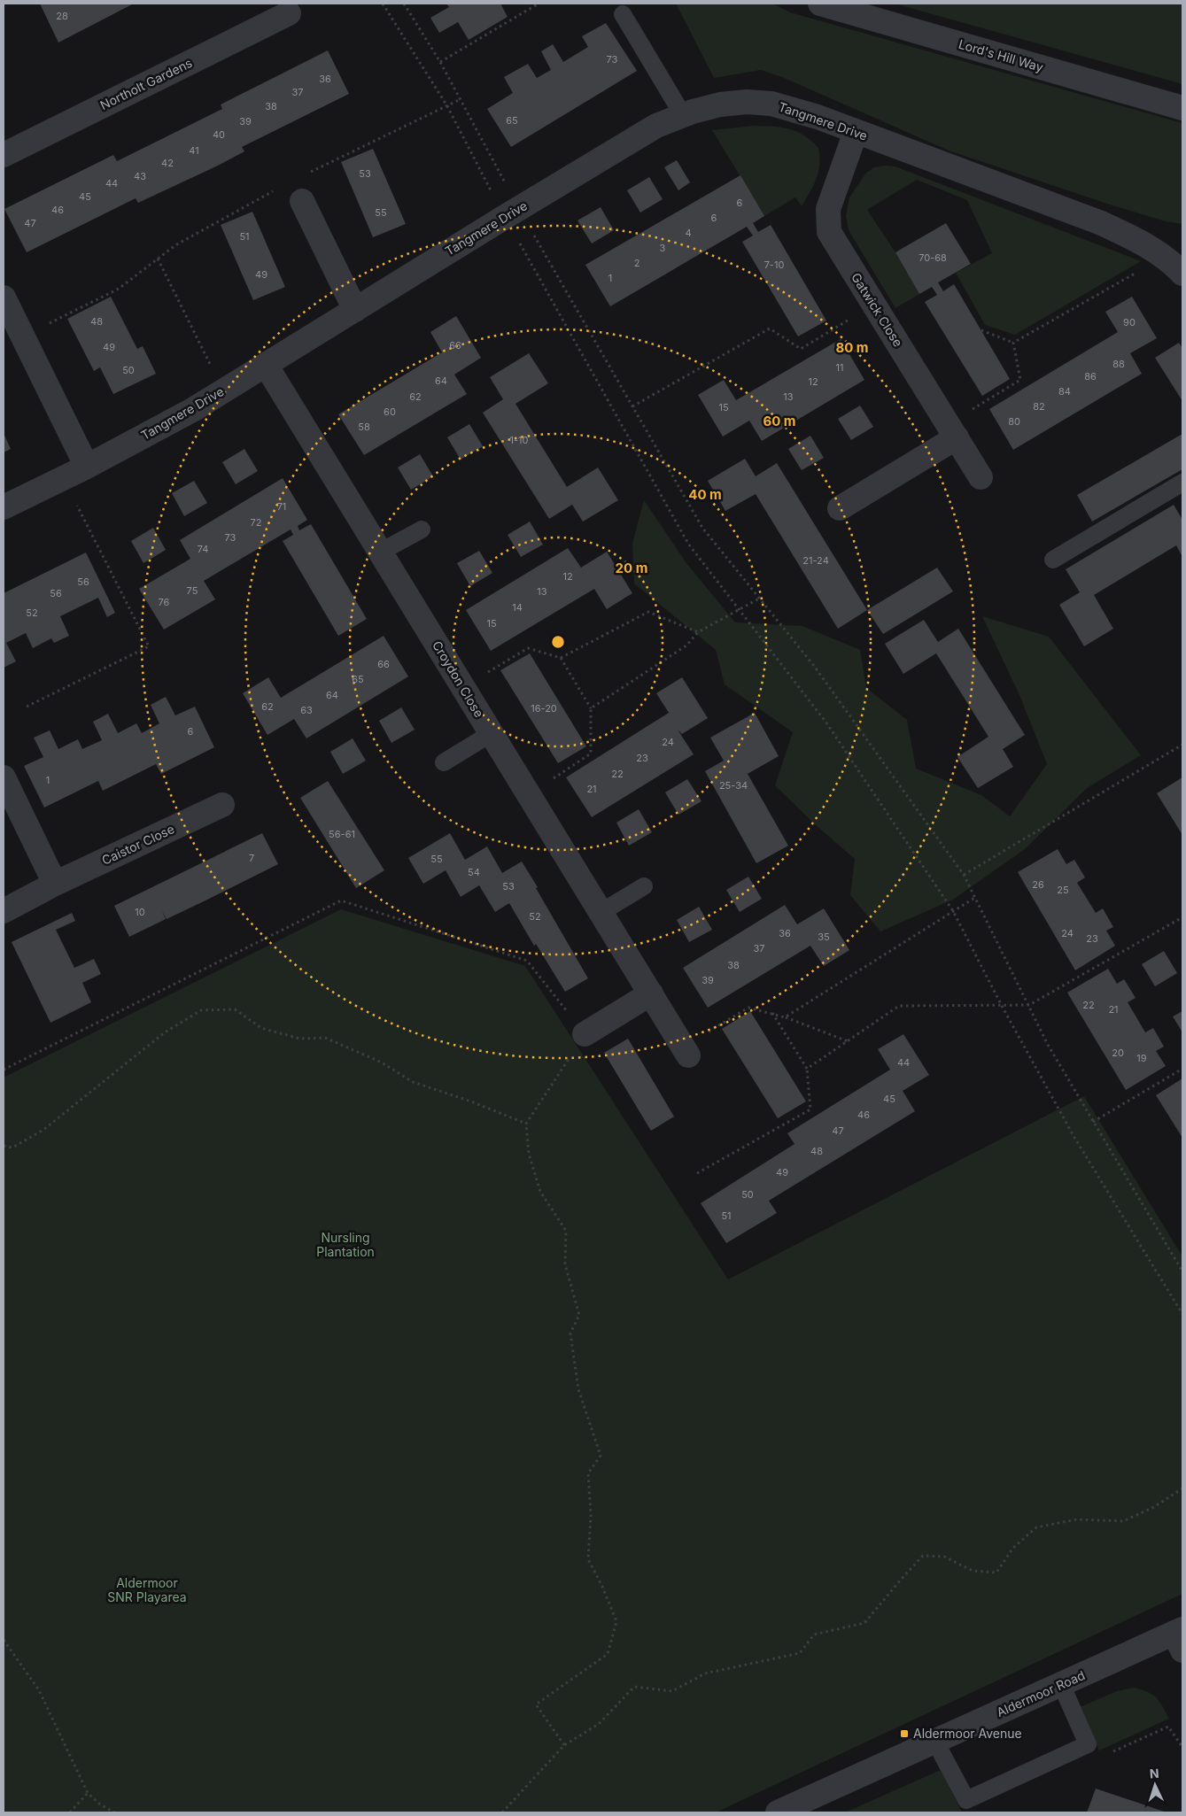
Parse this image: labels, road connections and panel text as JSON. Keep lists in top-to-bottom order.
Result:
{
  "streets": {
    "street": [
      "Lord's Hill Way",
      "Northolt Gardens",
      "Tangmere Drive",
      "Gatwick Close",
      "Croydon Close",
      "Caistor Close",
      "Aldermoor Road"
    ]
  },
  "crossings": [
    ["Tangmere Drive", "Gatwick Close"],
    ["Tangmere Drive", "Croydon Close"]
  ],
  "parks": ["Nursling Plantation", "Aldermoor SNR Playarea"],
  "places": {
    "transit": ["Aldermoor Avenue"]
  },
  "house_numbers": [
    "28",
    "73",
    "36",
    "37",
    "38",
    "65",
    "39",
    "40",
    "41",
    "42",
    "53",
    "43",
    "44",
    "45",
    "6",
    "46",
    "55",
    "6",
    "47",
    "4",
    "51",
    "3",
    "70-68",
    "2",
    "7-10",
    "49",
    "1",
    "48",
    "90",
    "66",
    "49",
    "88",
    "11",
    "50",
    "86",
    "64",
    "12",
    "84",
    "62",
    "13",
    "82",
    "15",
    "60",
    "80",
    "58",
    "1-10",
    "71",
    "72",
    "73",
    "74",
    "21-24",
    "12",
    "56",
    "75",
    "13",
    "56",
    "76",
    "14",
    "52",
    "15",
    "66",
    "65",
    "64",
    "62",
    "16-20",
    "63",
    "6",
    "24",
    "23",
    "22",
    "1",
    "25-34",
    "21",
    "56-61",
    "7",
    "55",
    "54",
    "26",
    "53",
    "25",
    "10",
    "52",
    "36",
    "24",
    "35",
    "23",
    "37",
    "38",
    "39",
    "22",
    "21",
    "20",
    "19",
    "44",
    "45",
    "46",
    "47",
    "48",
    "49",
    "50",
    "51"
  ],
  "north": "top",
  "rings": [
    "80 m",
    "60 m",
    "40 m",
    "20 m"
  ]
}
